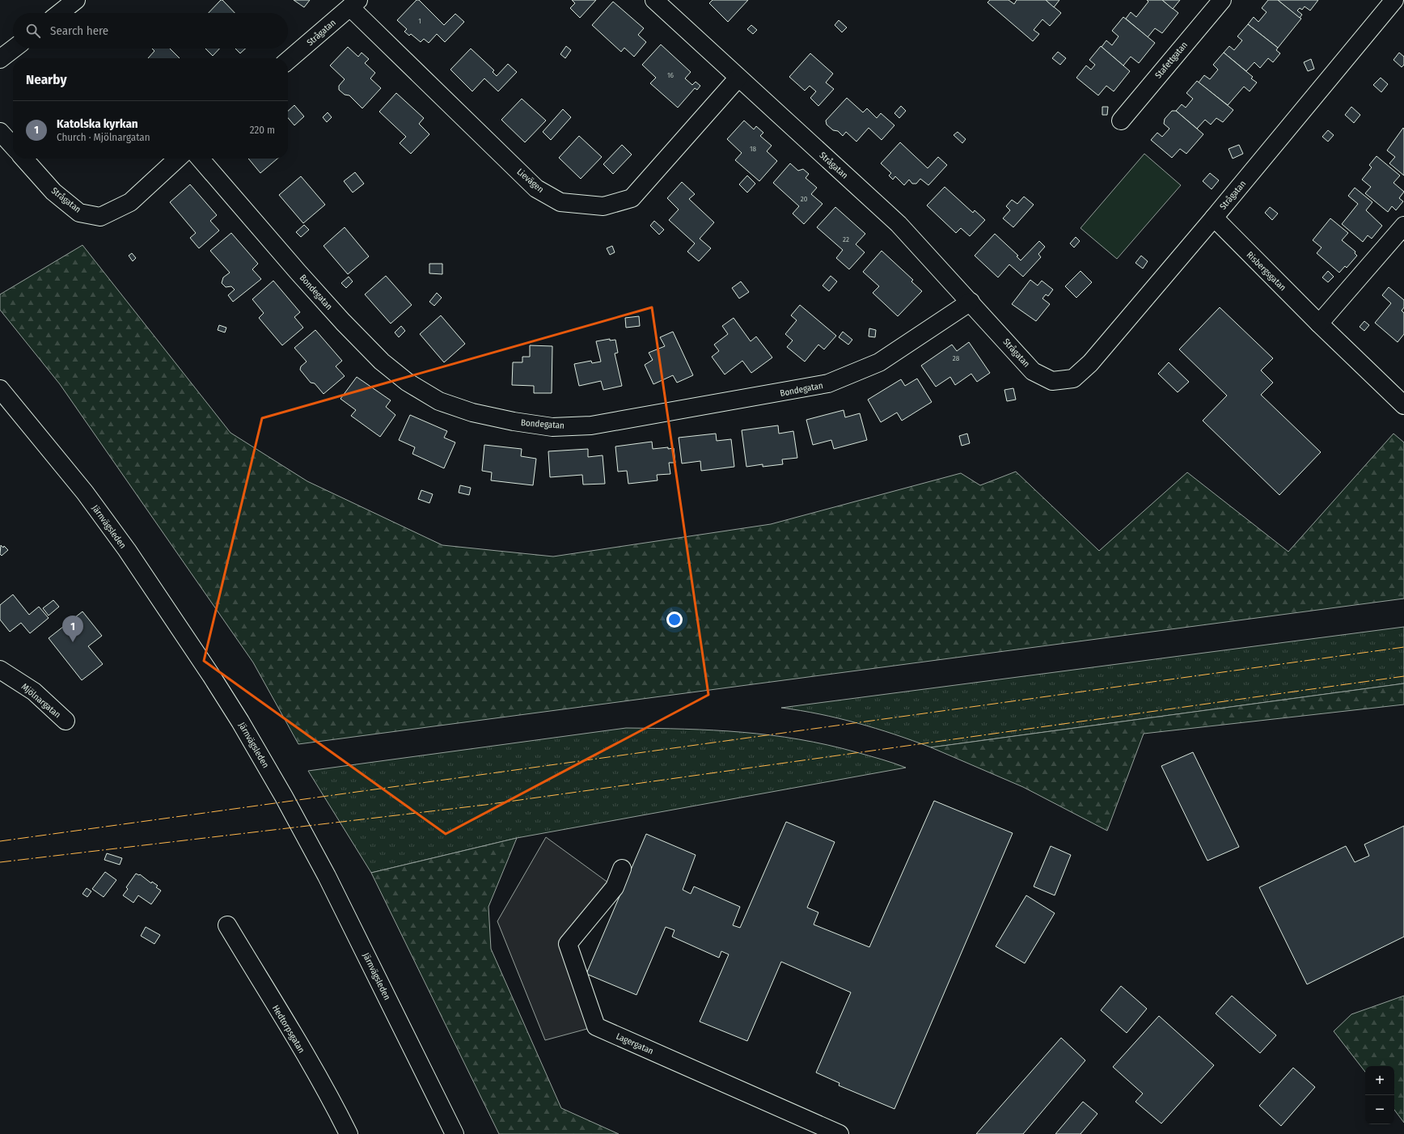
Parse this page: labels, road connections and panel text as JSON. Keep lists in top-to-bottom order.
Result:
{
  "streets": {
    "street": [
      "Strågatan",
      "Stafettgatan",
      "Lievägen",
      "Risbergsgatan",
      "Bondegatan",
      "Järnvägsleden",
      "Mjölnargatan",
      "Hedtorpsgatan",
      "Lagergatan"
    ]
  },
  "crossings": [
    ["Strågatan", "Lievägen"],
    ["Strågatan", "Risbergsgatan"],
    ["Strågatan", "Bondegatan"]
  ],
  "house_numbers": [
    "1",
    "16",
    "18",
    "20",
    "22",
    "28"
  ],
  "page": {
    "search": "Search here",
    "heading": "Nearby",
    "list": [
      {
        "mark": "1",
        "name": "Katolska kyrkan",
        "note": "Church · Mjölnargatan",
        "value": "220 m"
      }
    ],
    "pins": "1",
    "map_buttons": ["+", "−"]
  }
}
